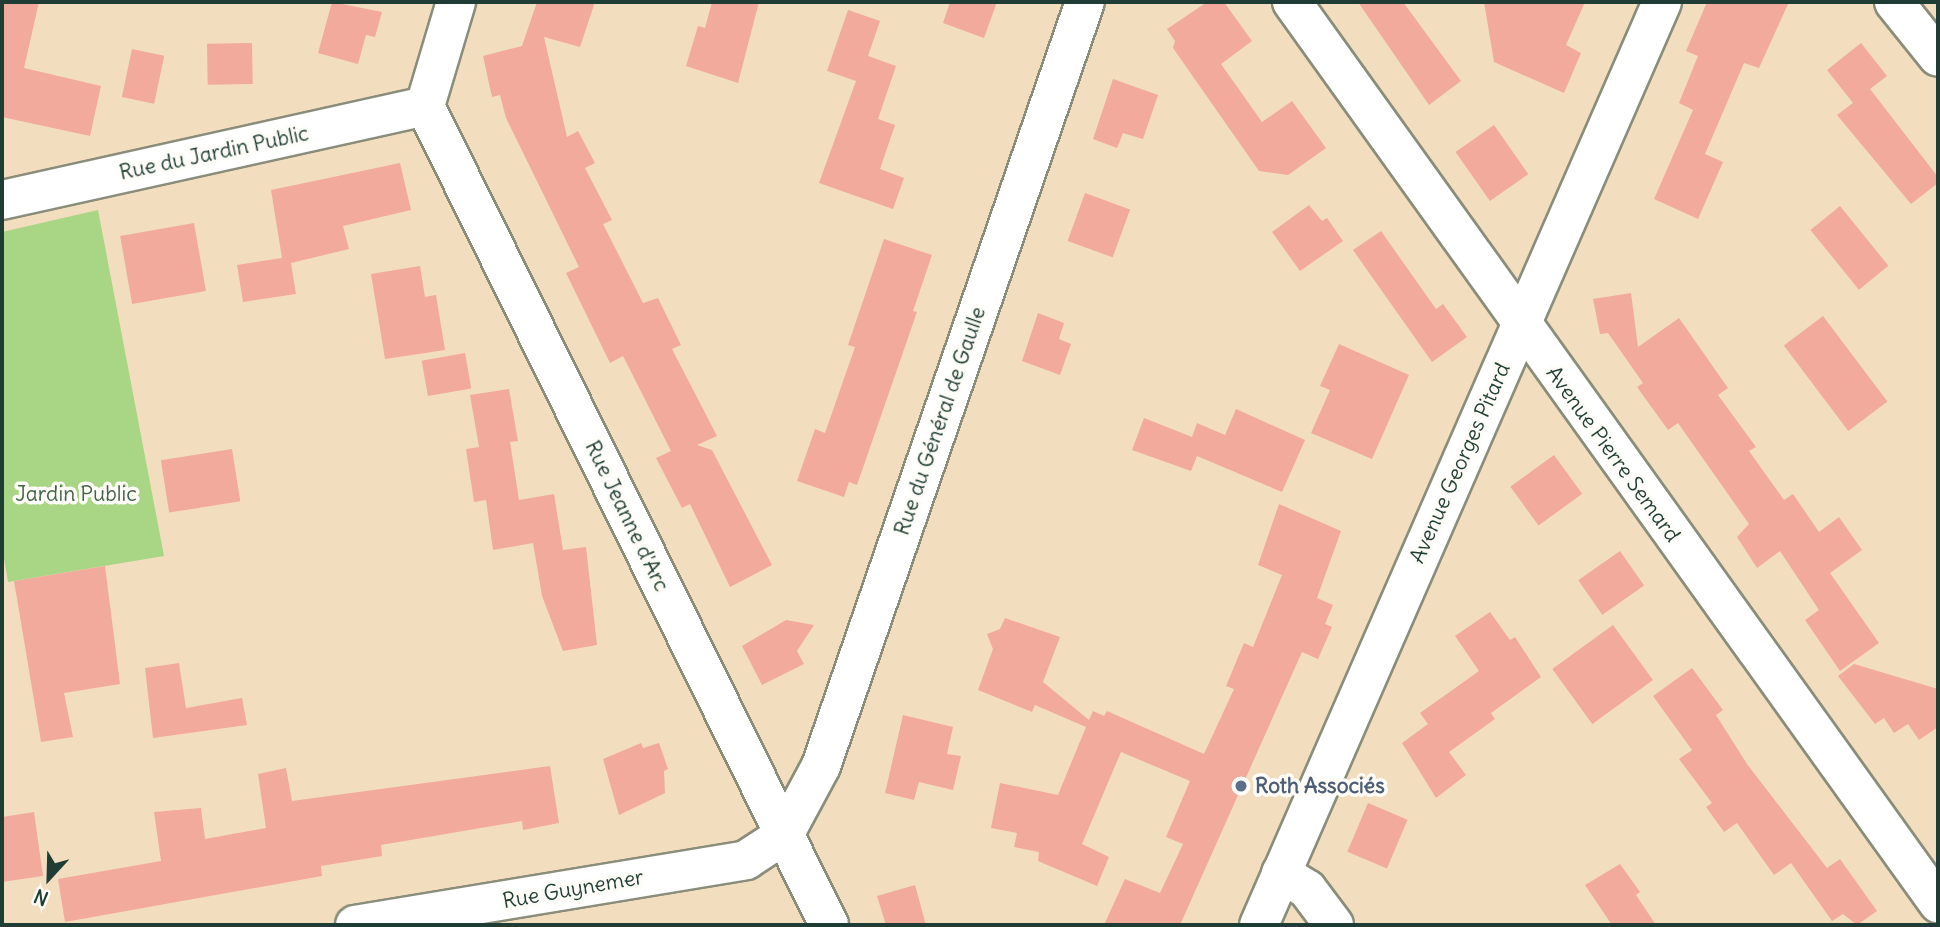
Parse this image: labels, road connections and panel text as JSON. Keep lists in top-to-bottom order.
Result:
{
  "streets": {
    "street": [
      "Rue du Jardin Public",
      "Rue du Général de Gaulle",
      "Avenue Pierre Semard",
      "Avenue Georges Pitard",
      "Rue Jeanne d'Arc",
      "Rue Guynemer"
    ]
  },
  "crossings": [
    ["Rue du Jardin Public", "Rue Jeanne d'Arc"],
    ["Rue du Général de Gaulle", "Rue Jeanne d'Arc"],
    ["Rue du Général de Gaulle", "Rue Guynemer"],
    ["Avenue Pierre Semard", "Avenue Georges Pitard"],
    ["Rue Jeanne d'Arc", "Rue Guynemer"]
  ],
  "parks": ["Jardin Public"],
  "places": ["Roth Associés"],
  "north": "bottom"
}
